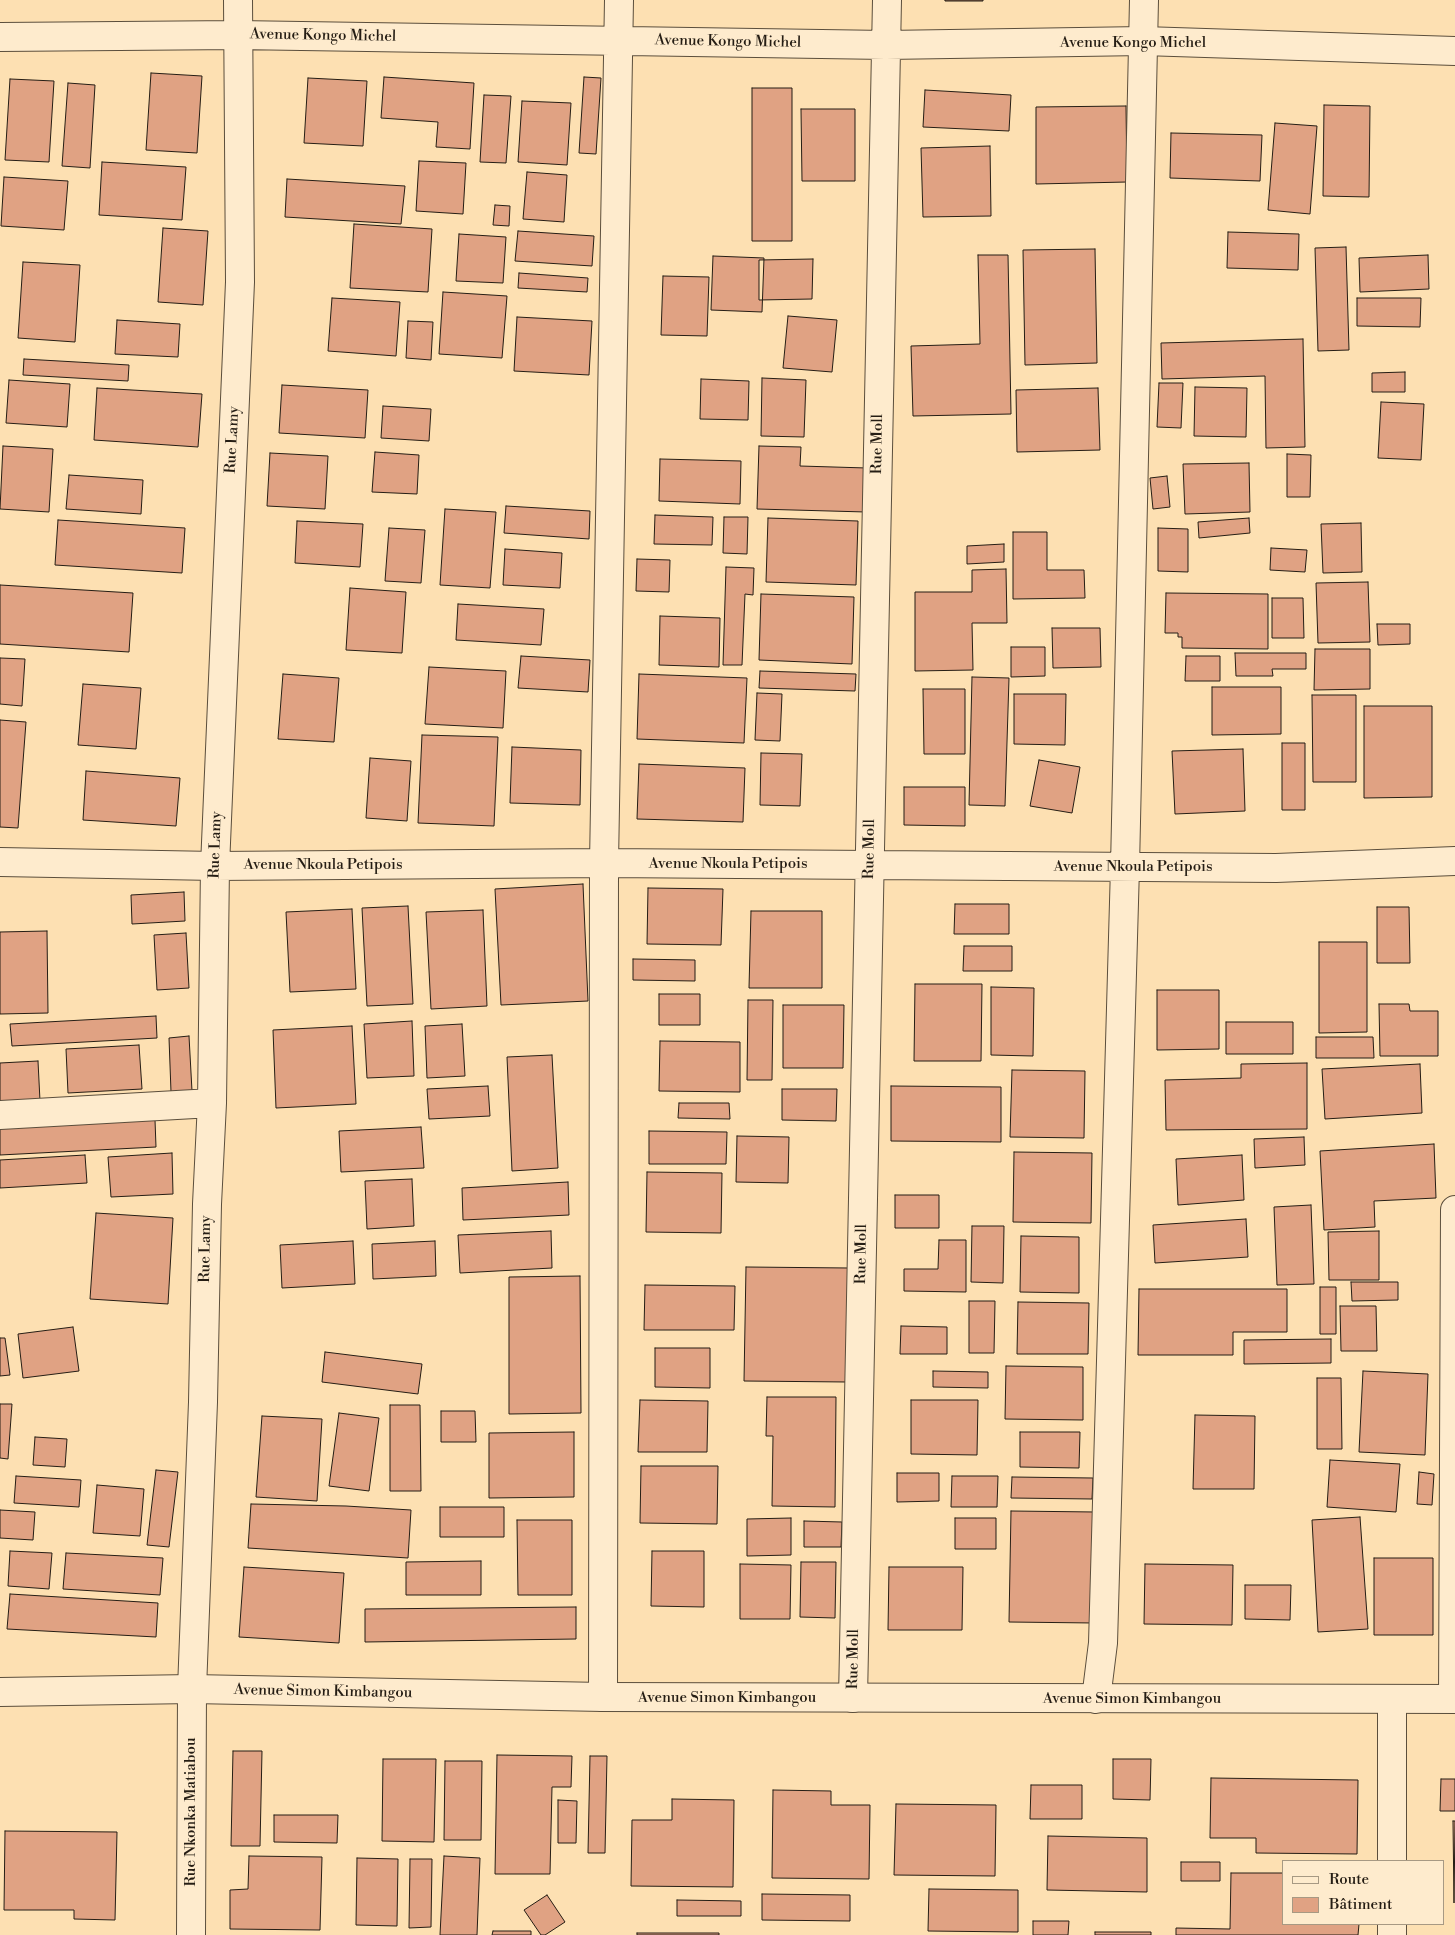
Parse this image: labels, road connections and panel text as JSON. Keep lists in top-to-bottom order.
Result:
{
  "streets": {
    "street": [
      "Avenue Kongo Michel",
      "Rue Lamy",
      "Rue Moll",
      "Avenue Nkoula Petipois",
      "Avenue Simon Kimbangou",
      "Rue Nkonka Matiabou"
    ]
  },
  "crossings": [
    ["Avenue Kongo Michel", "Rue Lamy"],
    ["Avenue Kongo Michel", "Rue Moll"],
    ["Rue Lamy", "Avenue Nkoula Petipois"],
    ["Rue Lamy", "Avenue Simon Kimbangou"],
    ["Rue Lamy", "Rue Nkonka Matiabou"],
    ["Rue Moll", "Avenue Nkoula Petipois"],
    ["Rue Moll", "Avenue Simon Kimbangou"],
    ["Avenue Simon Kimbangou", "Rue Nkonka Matiabou"]
  ],
  "legend": ["Route", "Bâtiment"]
}
